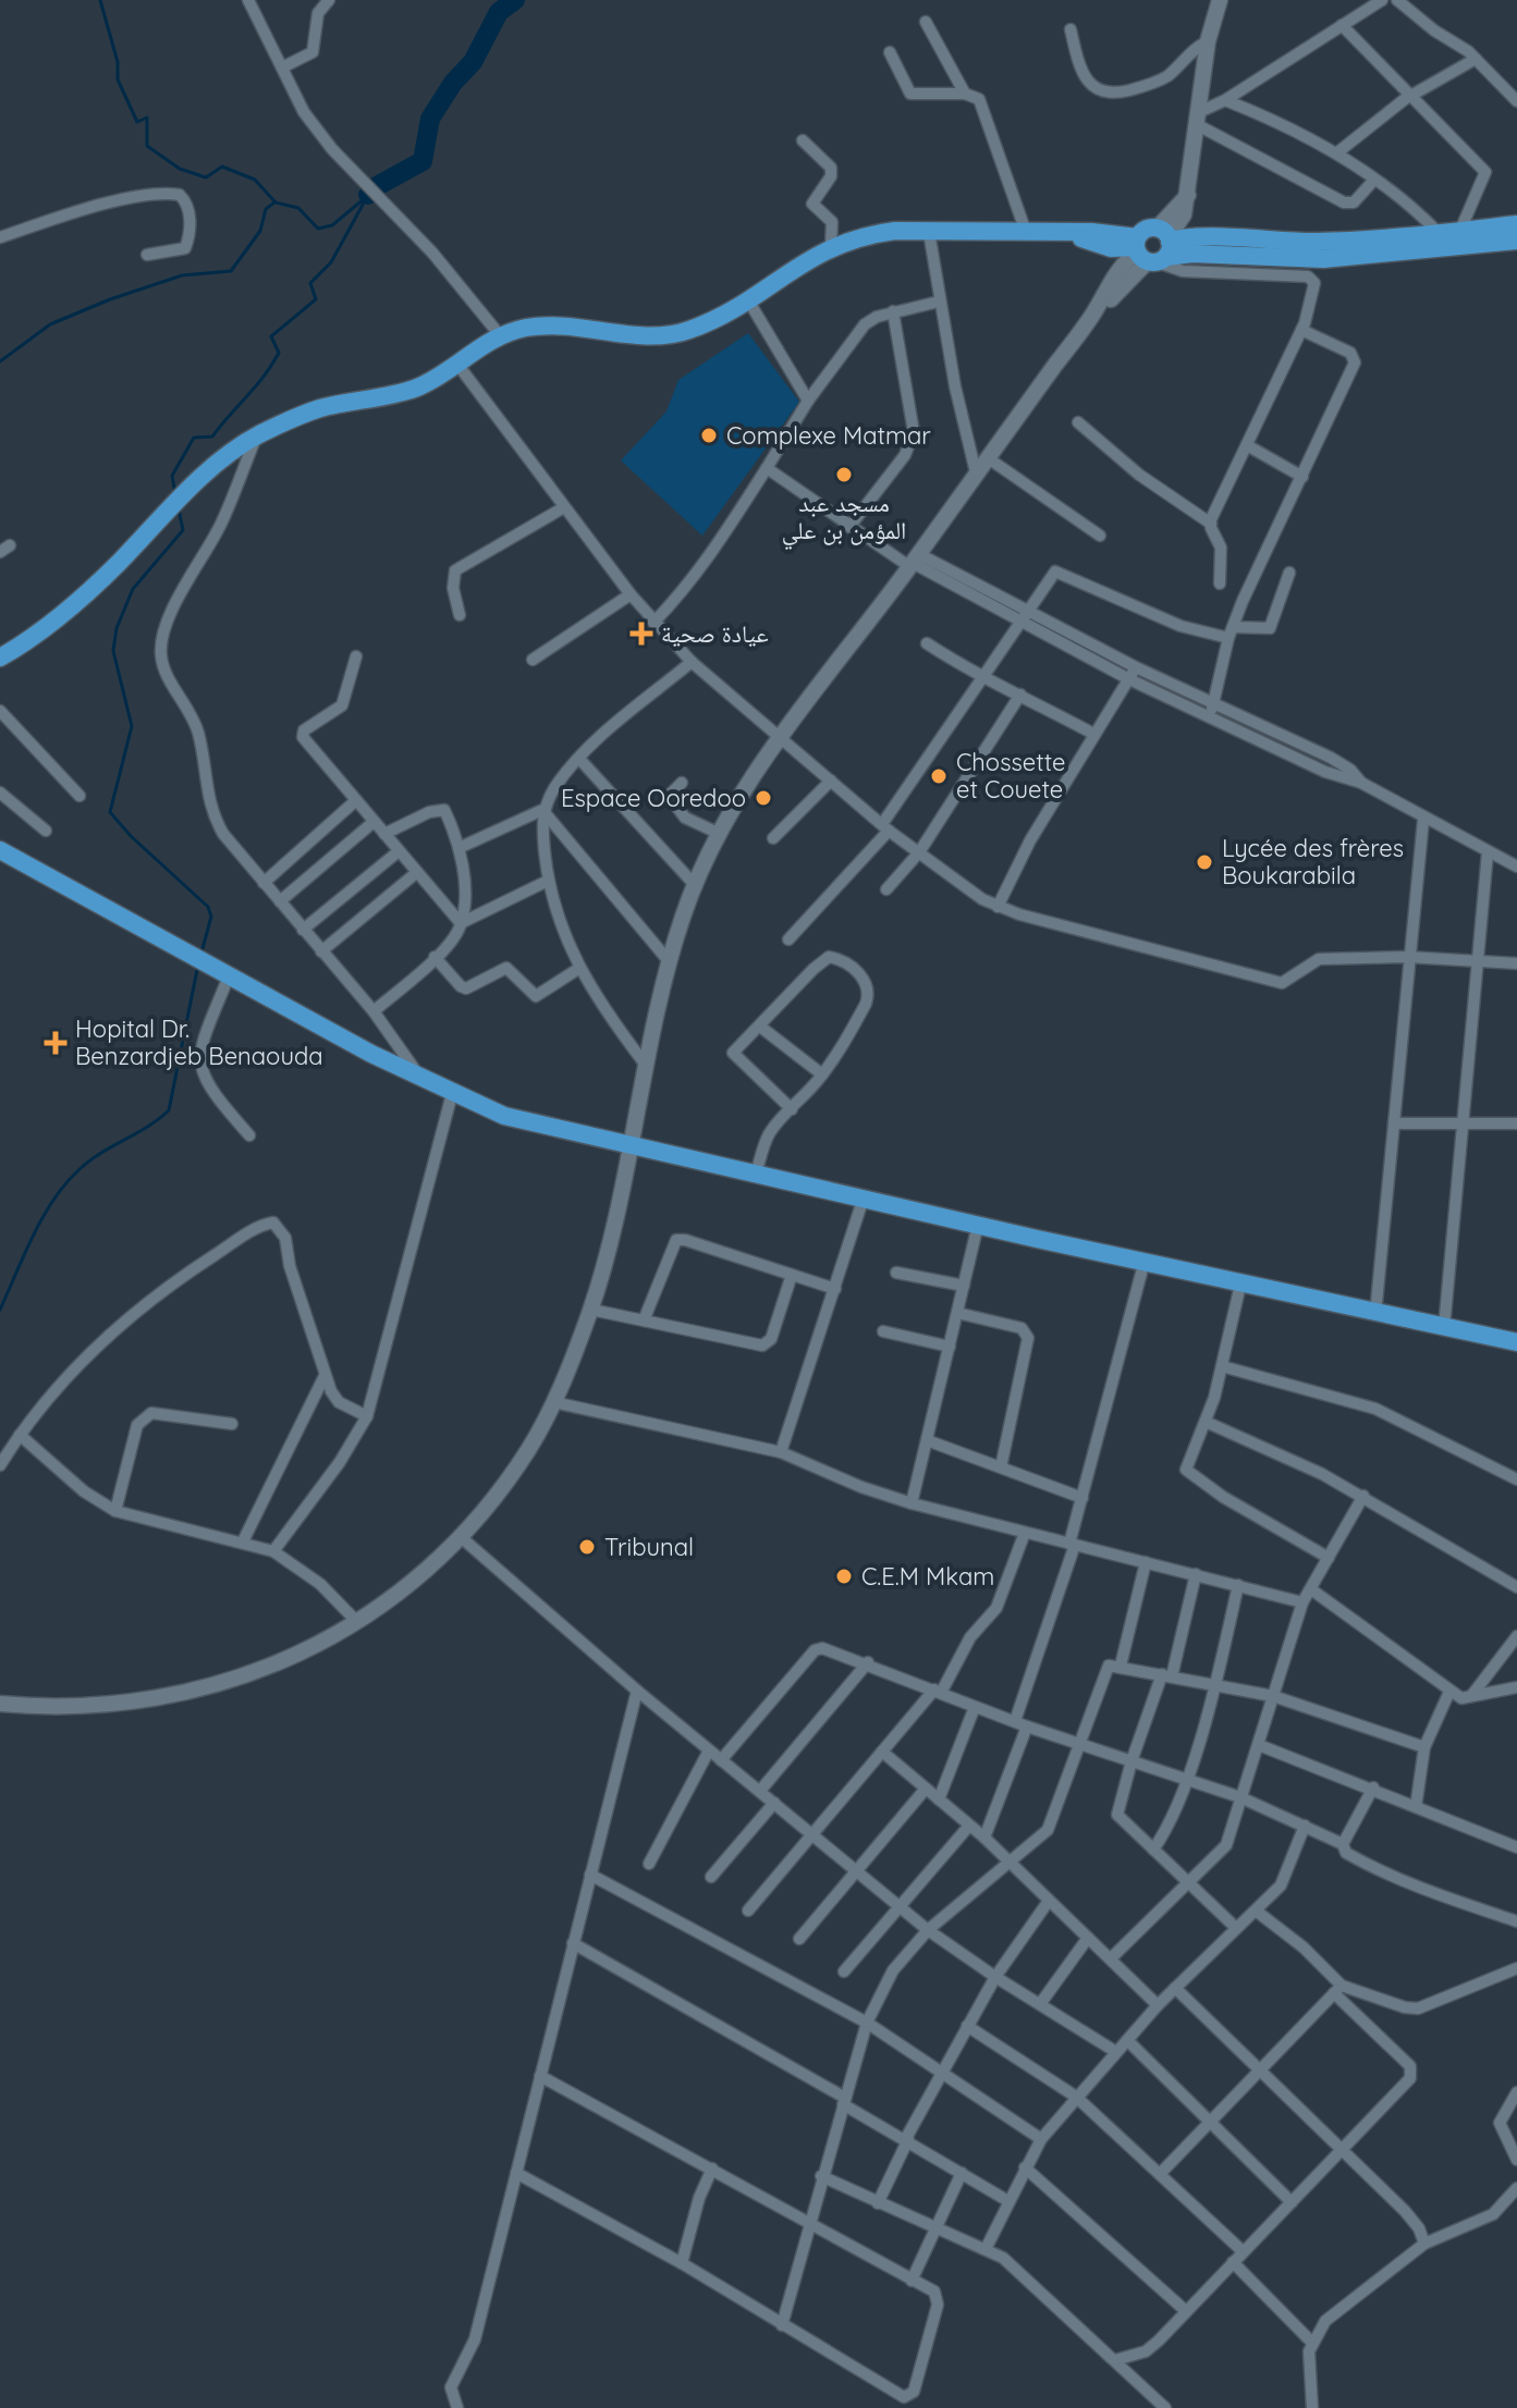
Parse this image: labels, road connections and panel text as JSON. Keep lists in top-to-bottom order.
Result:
{
  "places": {
    "other": [
      "Complexe Matmar",
      "مسجد عبد المؤمن بن علي",
      "Chossette et Couete",
      "Espace Ooredoo",
      "Lycée des frères Boukarabila",
      "Tribunal",
      "C.E.M Mkam"
    ],
    "health": ["عيادة صحية", "Hopital Dr. Benzardjeb Benaouda"]
  }
}
